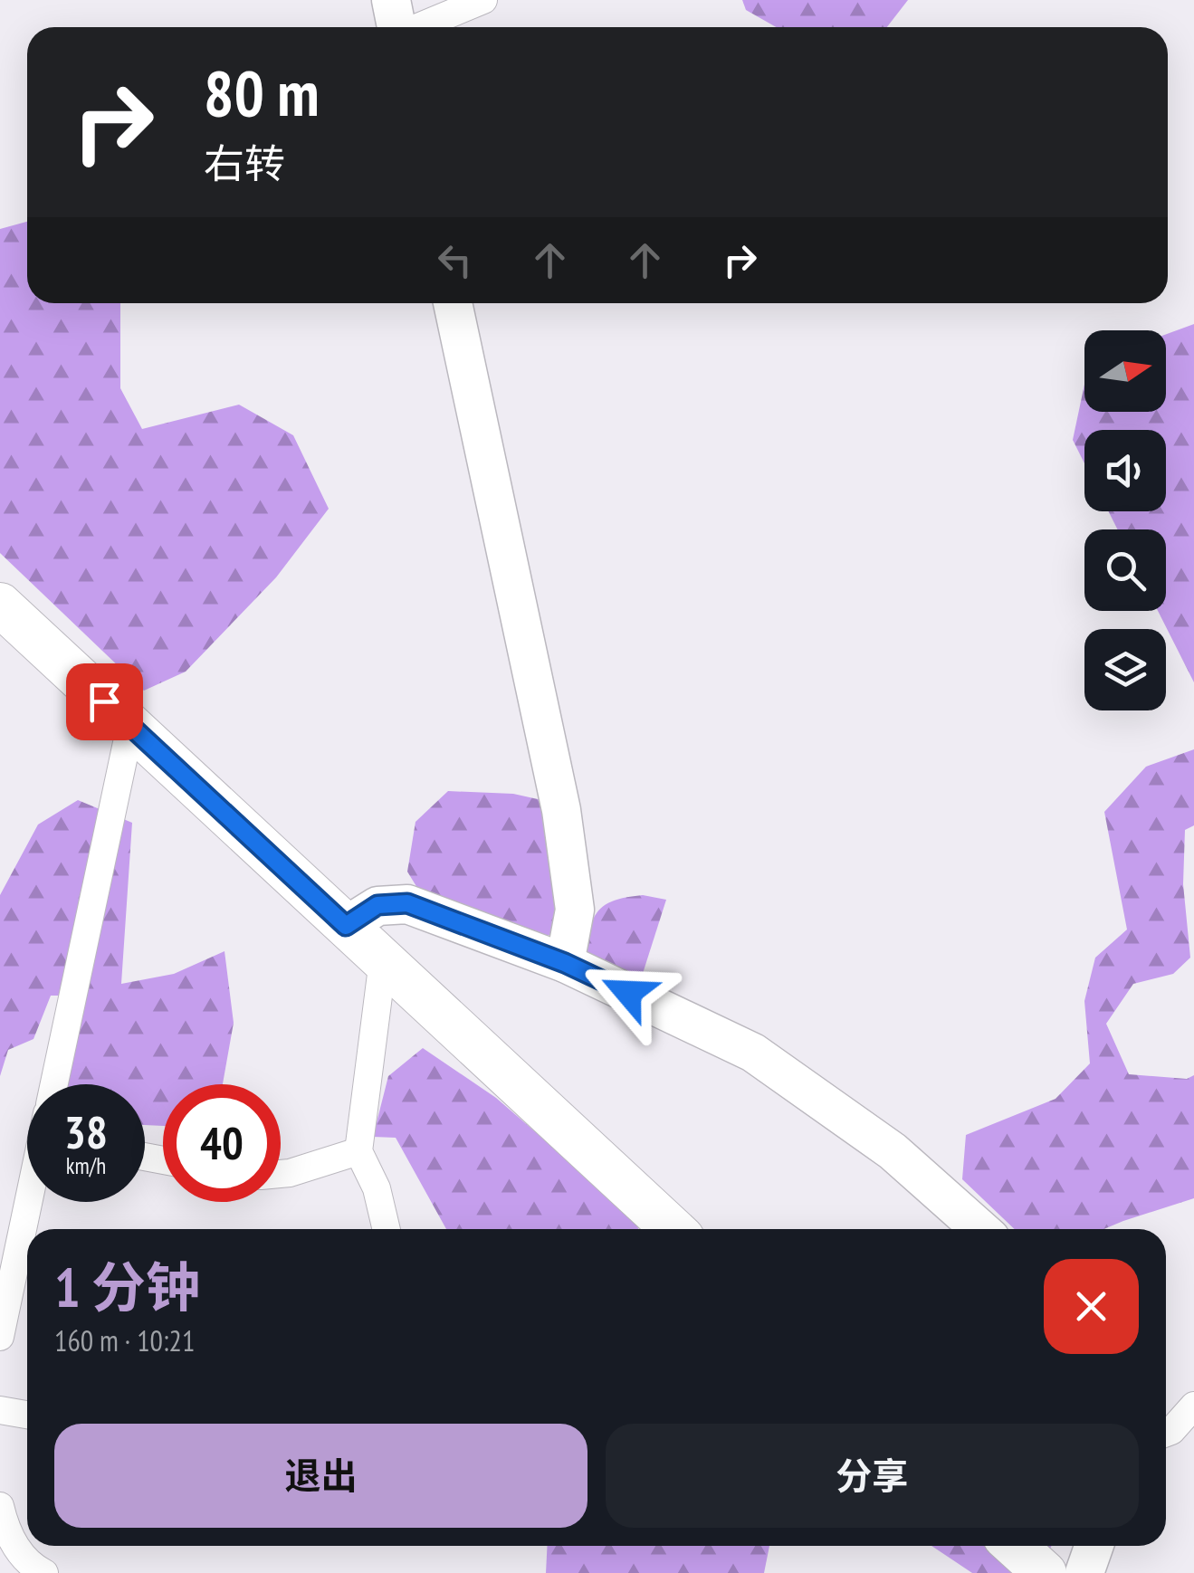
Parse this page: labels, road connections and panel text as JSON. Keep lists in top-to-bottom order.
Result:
{
  "north": "right",
  "page": {
    "turn": ["80 m", "右转"],
    "speed": "38 km/h",
    "limit": "40",
    "heading": ["1 分钟", "160 m · 10:21"],
    "buttons": ["退出", "分享"]
  }
}
